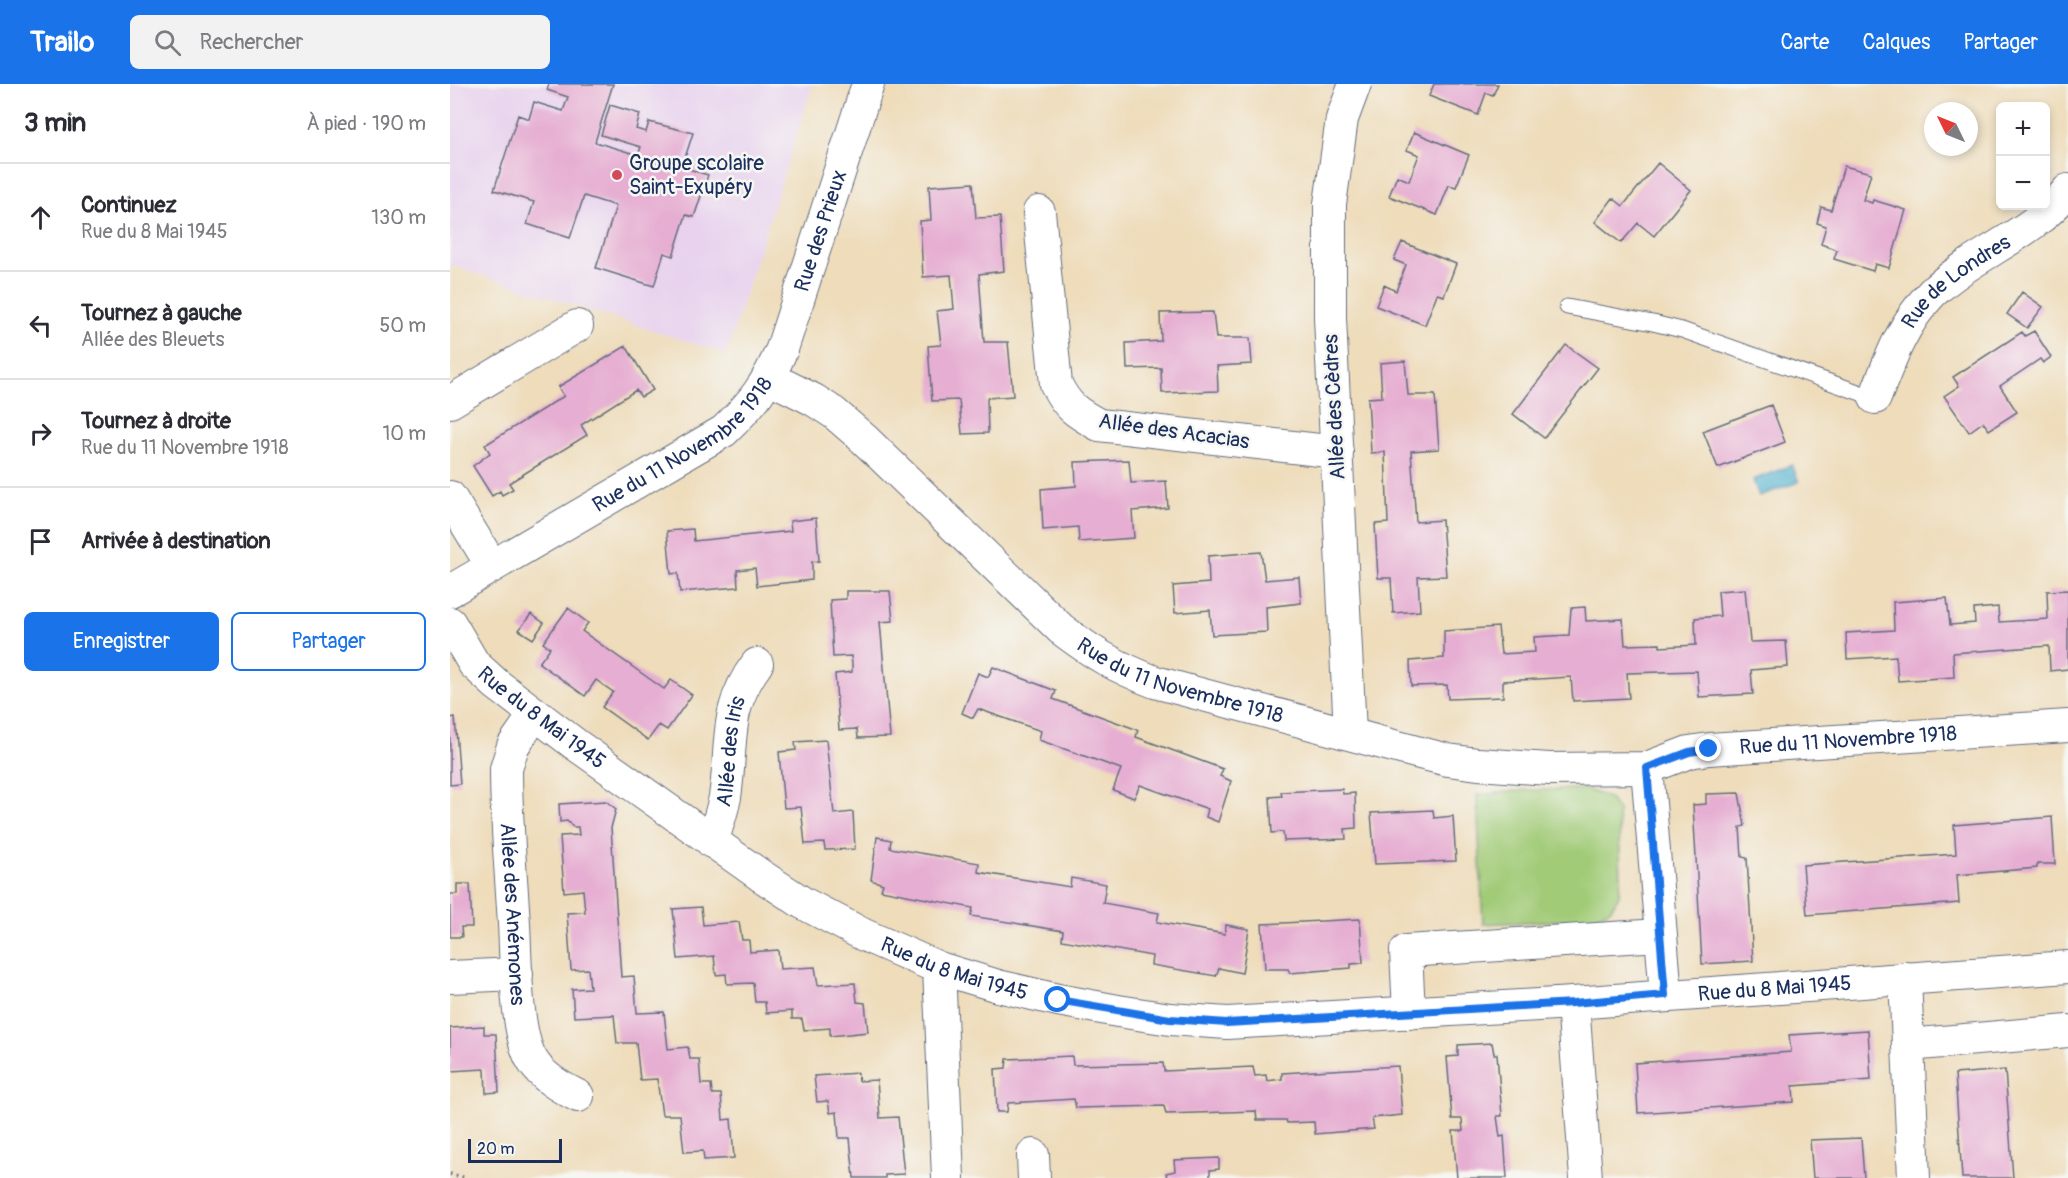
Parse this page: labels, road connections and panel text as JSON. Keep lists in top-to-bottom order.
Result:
{
  "streets": {
    "street": [
      "Rue des Prieux",
      "Rue de Londres",
      "Allée des Cèdres",
      "Allée des Acacias",
      "Rue du 11 Novembre 1918",
      "Rue du 8 Mai 1945",
      "Allée des Iris",
      "Allée des Anémones"
    ]
  },
  "crossings": [
    ["Rue des Prieux", "Rue du 11 Novembre 1918"],
    ["Allée des Cèdres", "Allée des Acacias"],
    ["Allée des Cèdres", "Rue du 11 Novembre 1918"],
    ["Rue du 8 Mai 1945", "Allée des Iris"],
    ["Rue du 8 Mai 1945", "Allée des Anémones"]
  ],
  "places": ["Groupe scolaire Saint-Exupéry"],
  "scale_bar": "20 m",
  "north": "top left",
  "page": {
    "header": "Trailo",
    "search": "Rechercher",
    "nav": ["Carte", "Calques", "Partager"],
    "heading": ["3 min", "À pied · 190 m"],
    "map_buttons": ["+", "−"],
    "list": [
      ["Continuez", "Rue du 8 Mai 1945", "130 m"],
      ["Tournez à gauche", "Allée des Bleuets", "50 m"],
      ["Tournez à droite", "Rue du 11 Novembre 1918", "10 m"],
      "Arrivée à destination"
    ],
    "buttons": ["Enregistrer", "Partager"],
    "scale": "20 m"
  }
}
